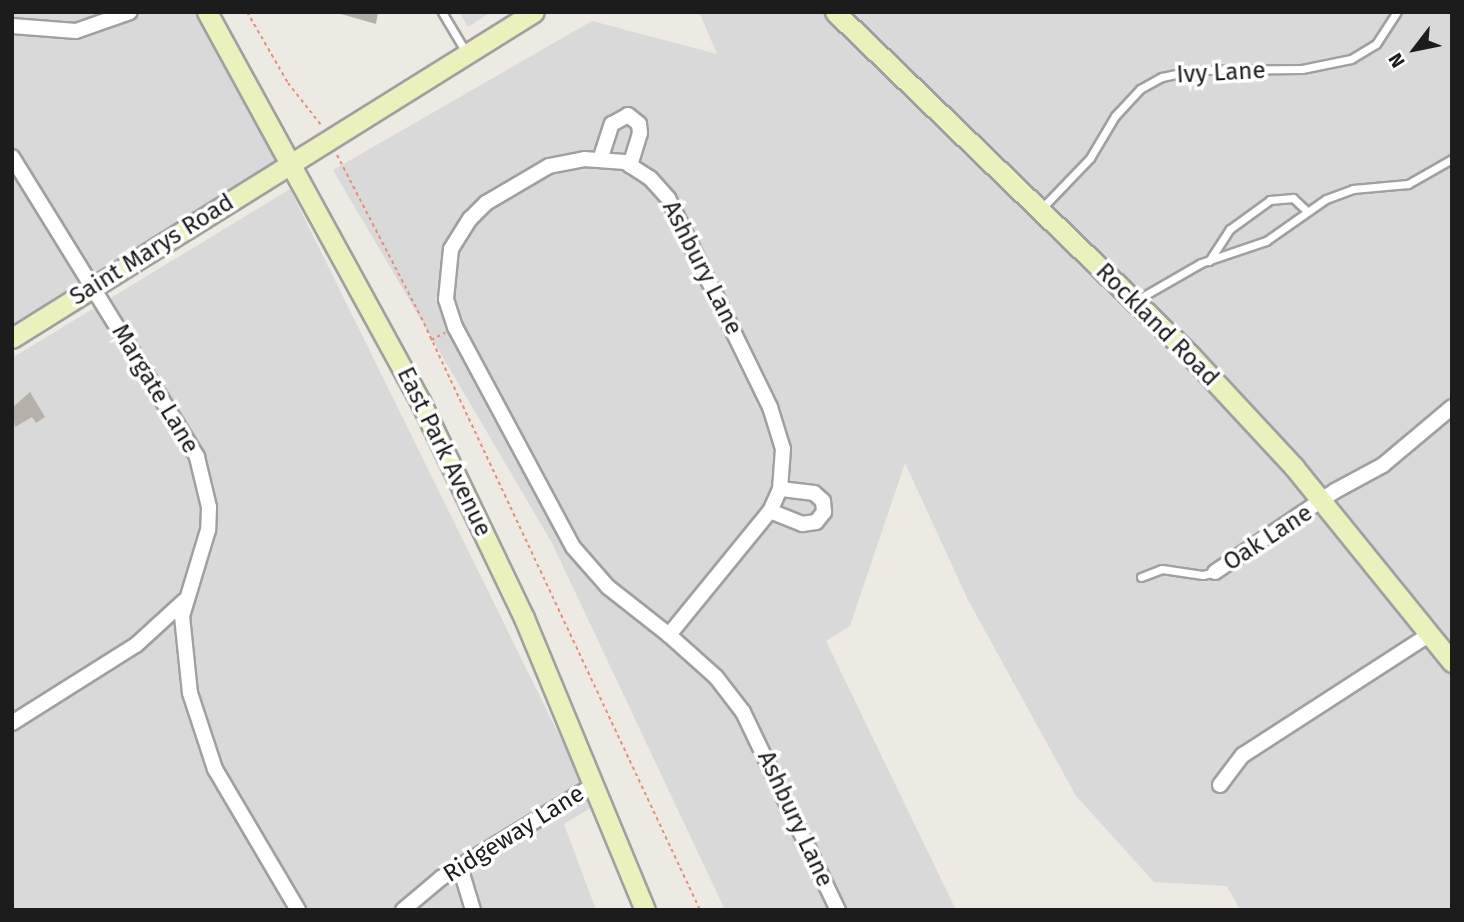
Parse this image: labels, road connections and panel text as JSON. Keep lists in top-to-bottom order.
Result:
{
  "streets": {
    "main road": ["Saint Marys Road", "Rockland Road", "East Park Avenue"],
    "street": [
      "Ashbury Lane",
      "Margate Lane",
      "Oak Lane",
      "Ridgeway Lane"
    ],
    "lane": ["Ivy Lane"]
  },
  "crossings": [
    ["Ivy Lane", "Rockland Road"],
    ["Saint Marys Road", "Margate Lane"],
    ["Saint Marys Road", "East Park Avenue"],
    ["Rockland Road", "Oak Lane"],
    ["East Park Avenue", "Ridgeway Lane"]
  ],
  "north": "bottom left"
}
